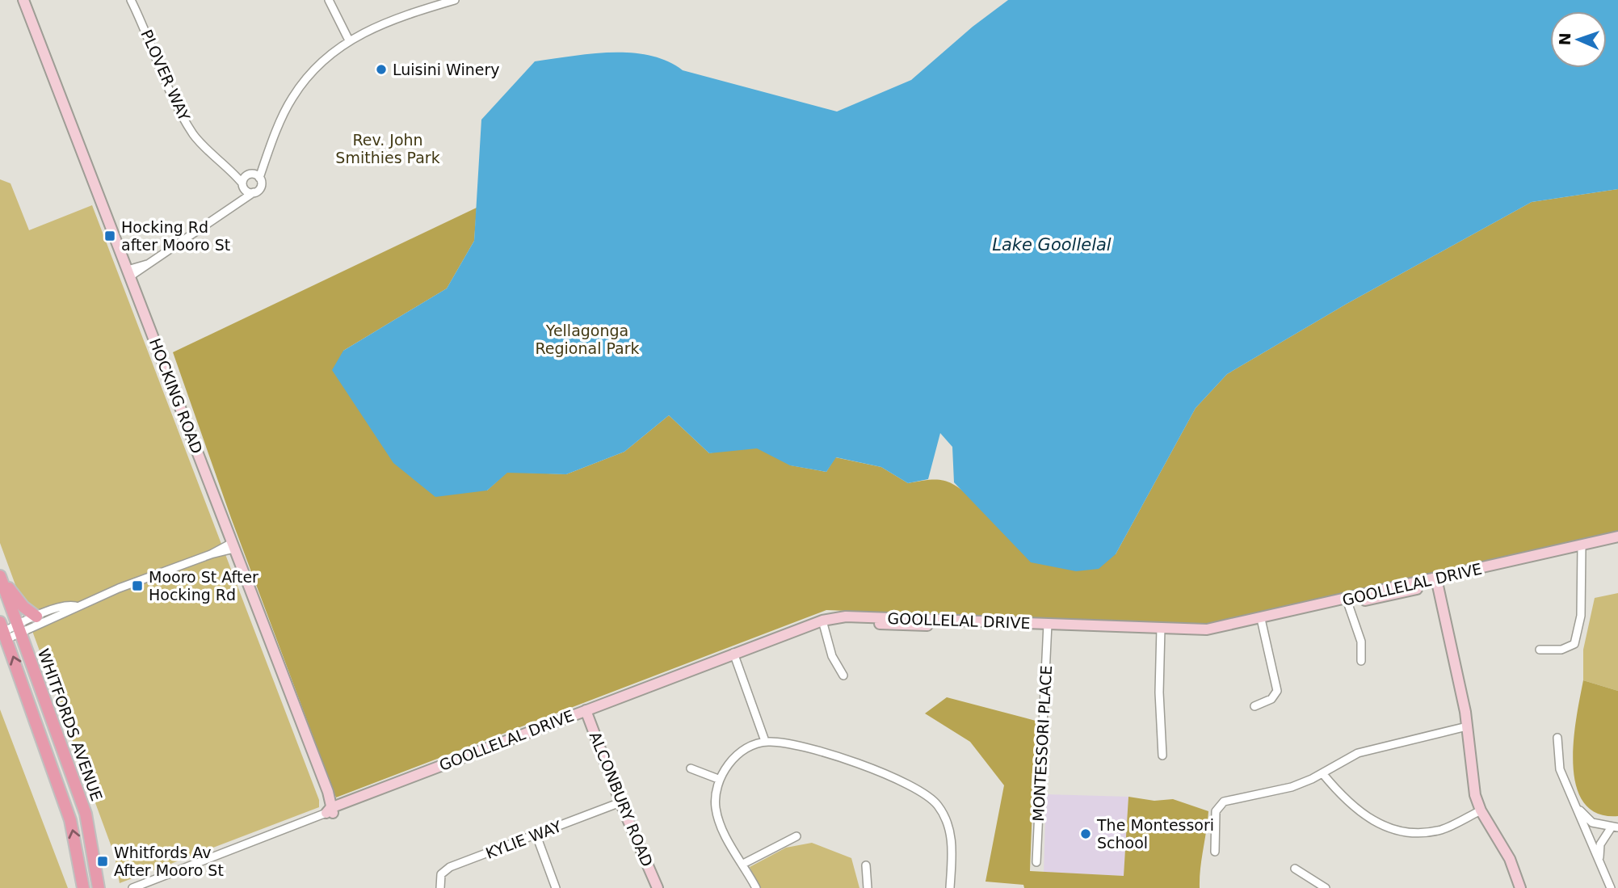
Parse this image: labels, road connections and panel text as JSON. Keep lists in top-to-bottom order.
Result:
{
  "streets": {
    "main road": ["WHITFORDS AVENUE"],
    "street": [
      "PLOVER WAY",
      "HOCKING ROAD",
      "GOOLLELAL DRIVE",
      "MONTESSORI PLACE",
      "ALCONBURY ROAD",
      "KYLIE WAY"
    ]
  },
  "crossings": [
    ["HOCKING ROAD", "GOOLLELAL DRIVE"],
    ["GOOLLELAL DRIVE", "MONTESSORI PLACE"],
    ["GOOLLELAL DRIVE", "ALCONBURY ROAD"],
    ["ALCONBURY ROAD", "KYLIE WAY"]
  ],
  "water": ["Lake Goollelal"],
  "parks": ["Rev. John Smithies Park", "Yellagonga Regional Park"],
  "places": {
    "other": ["Luisini Winery", "The Montessori School"],
    "transit": ["Hocking Rd after Mooro St", "Mooro St After Hocking Rd", "Whitfords Av After Mooro St"]
  },
  "north": "left"
}
